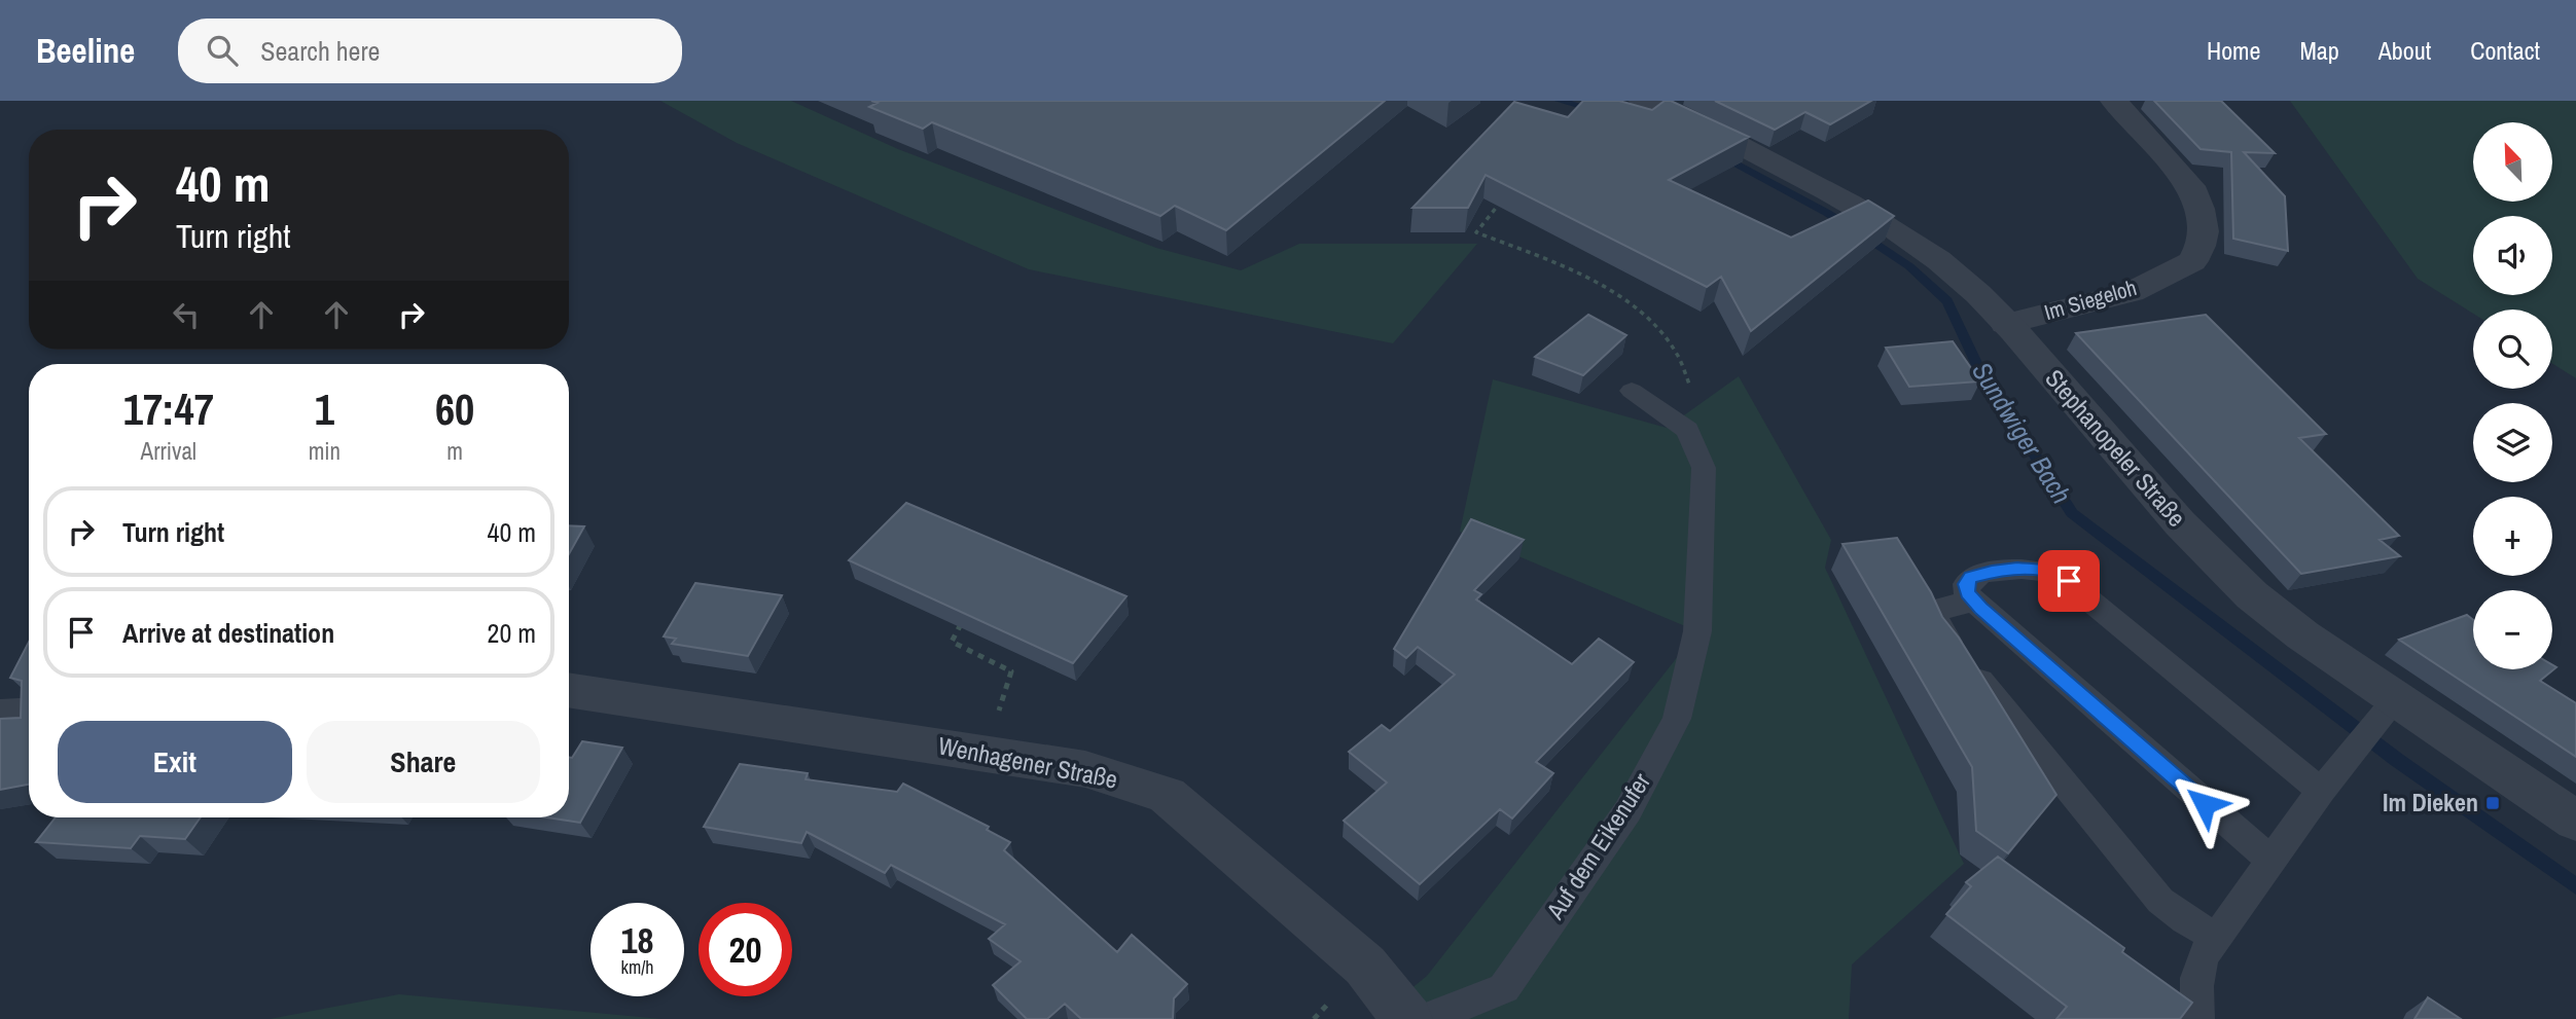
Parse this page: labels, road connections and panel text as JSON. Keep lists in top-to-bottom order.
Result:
{
  "streets": {
    "street": ["Im Siegeloh", "Stephanopeler Straße", "Wenhagener Straße"],
    "lane": ["Auf dem Eikenufer"]
  },
  "crossings": [
    ["Im Siegeloh", "Stephanopeler Straße"]
  ],
  "water": ["Sundwiger Bach"],
  "places": {
    "transit": ["Im Dieken"]
  },
  "north": "top left",
  "page": {
    "header": "Beeline",
    "search": "Search here",
    "nav": [
      "Home",
      "Map",
      "About",
      "Contact"
    ],
    "map_buttons": ["+", "−"],
    "turn": ["40 m", "Turn right"],
    "eta": [
      "17:47",
      "Arrival",
      "1",
      "min",
      "60",
      "m"
    ],
    "list": [
      {
        "name": "Turn right",
        "value": "40 m"
      },
      {
        "name": "Arrive at destination",
        "value": "20 m"
      }
    ],
    "buttons": ["Exit", "Share"],
    "speed": "18 km/h",
    "limit": "20"
  }
}
